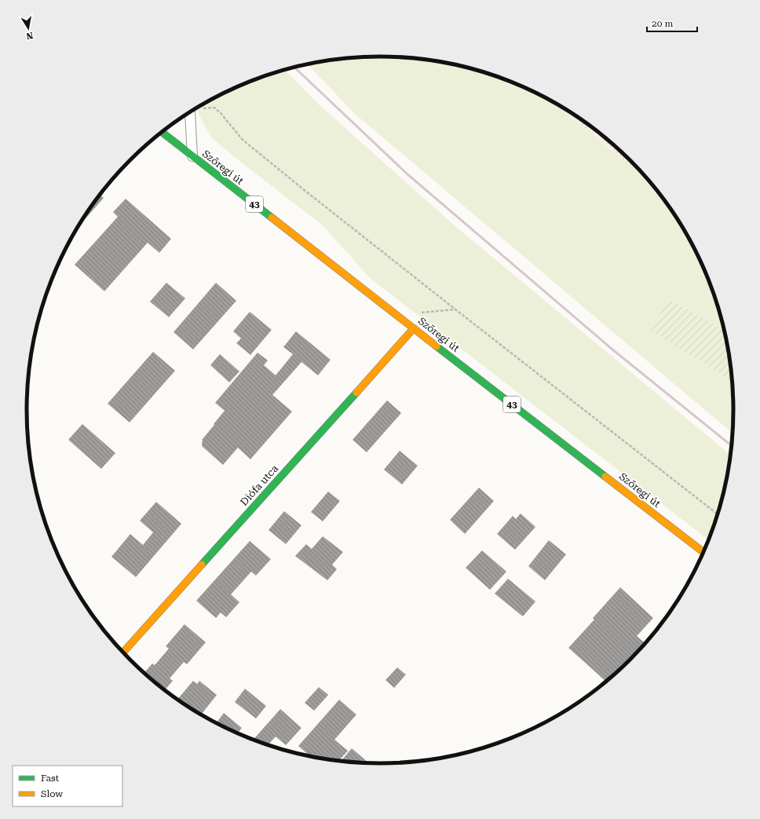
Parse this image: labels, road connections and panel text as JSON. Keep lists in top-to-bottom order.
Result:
{
  "streets": {
    "main road": ["Szőregi út", "43", "Diófa utca"]
  },
  "crossings": [
    ["Szőregi út", "Diófa utca"]
  ],
  "legend": ["Fast", "Slow"],
  "scale_bar": "20 m",
  "north": "bottom"
}
